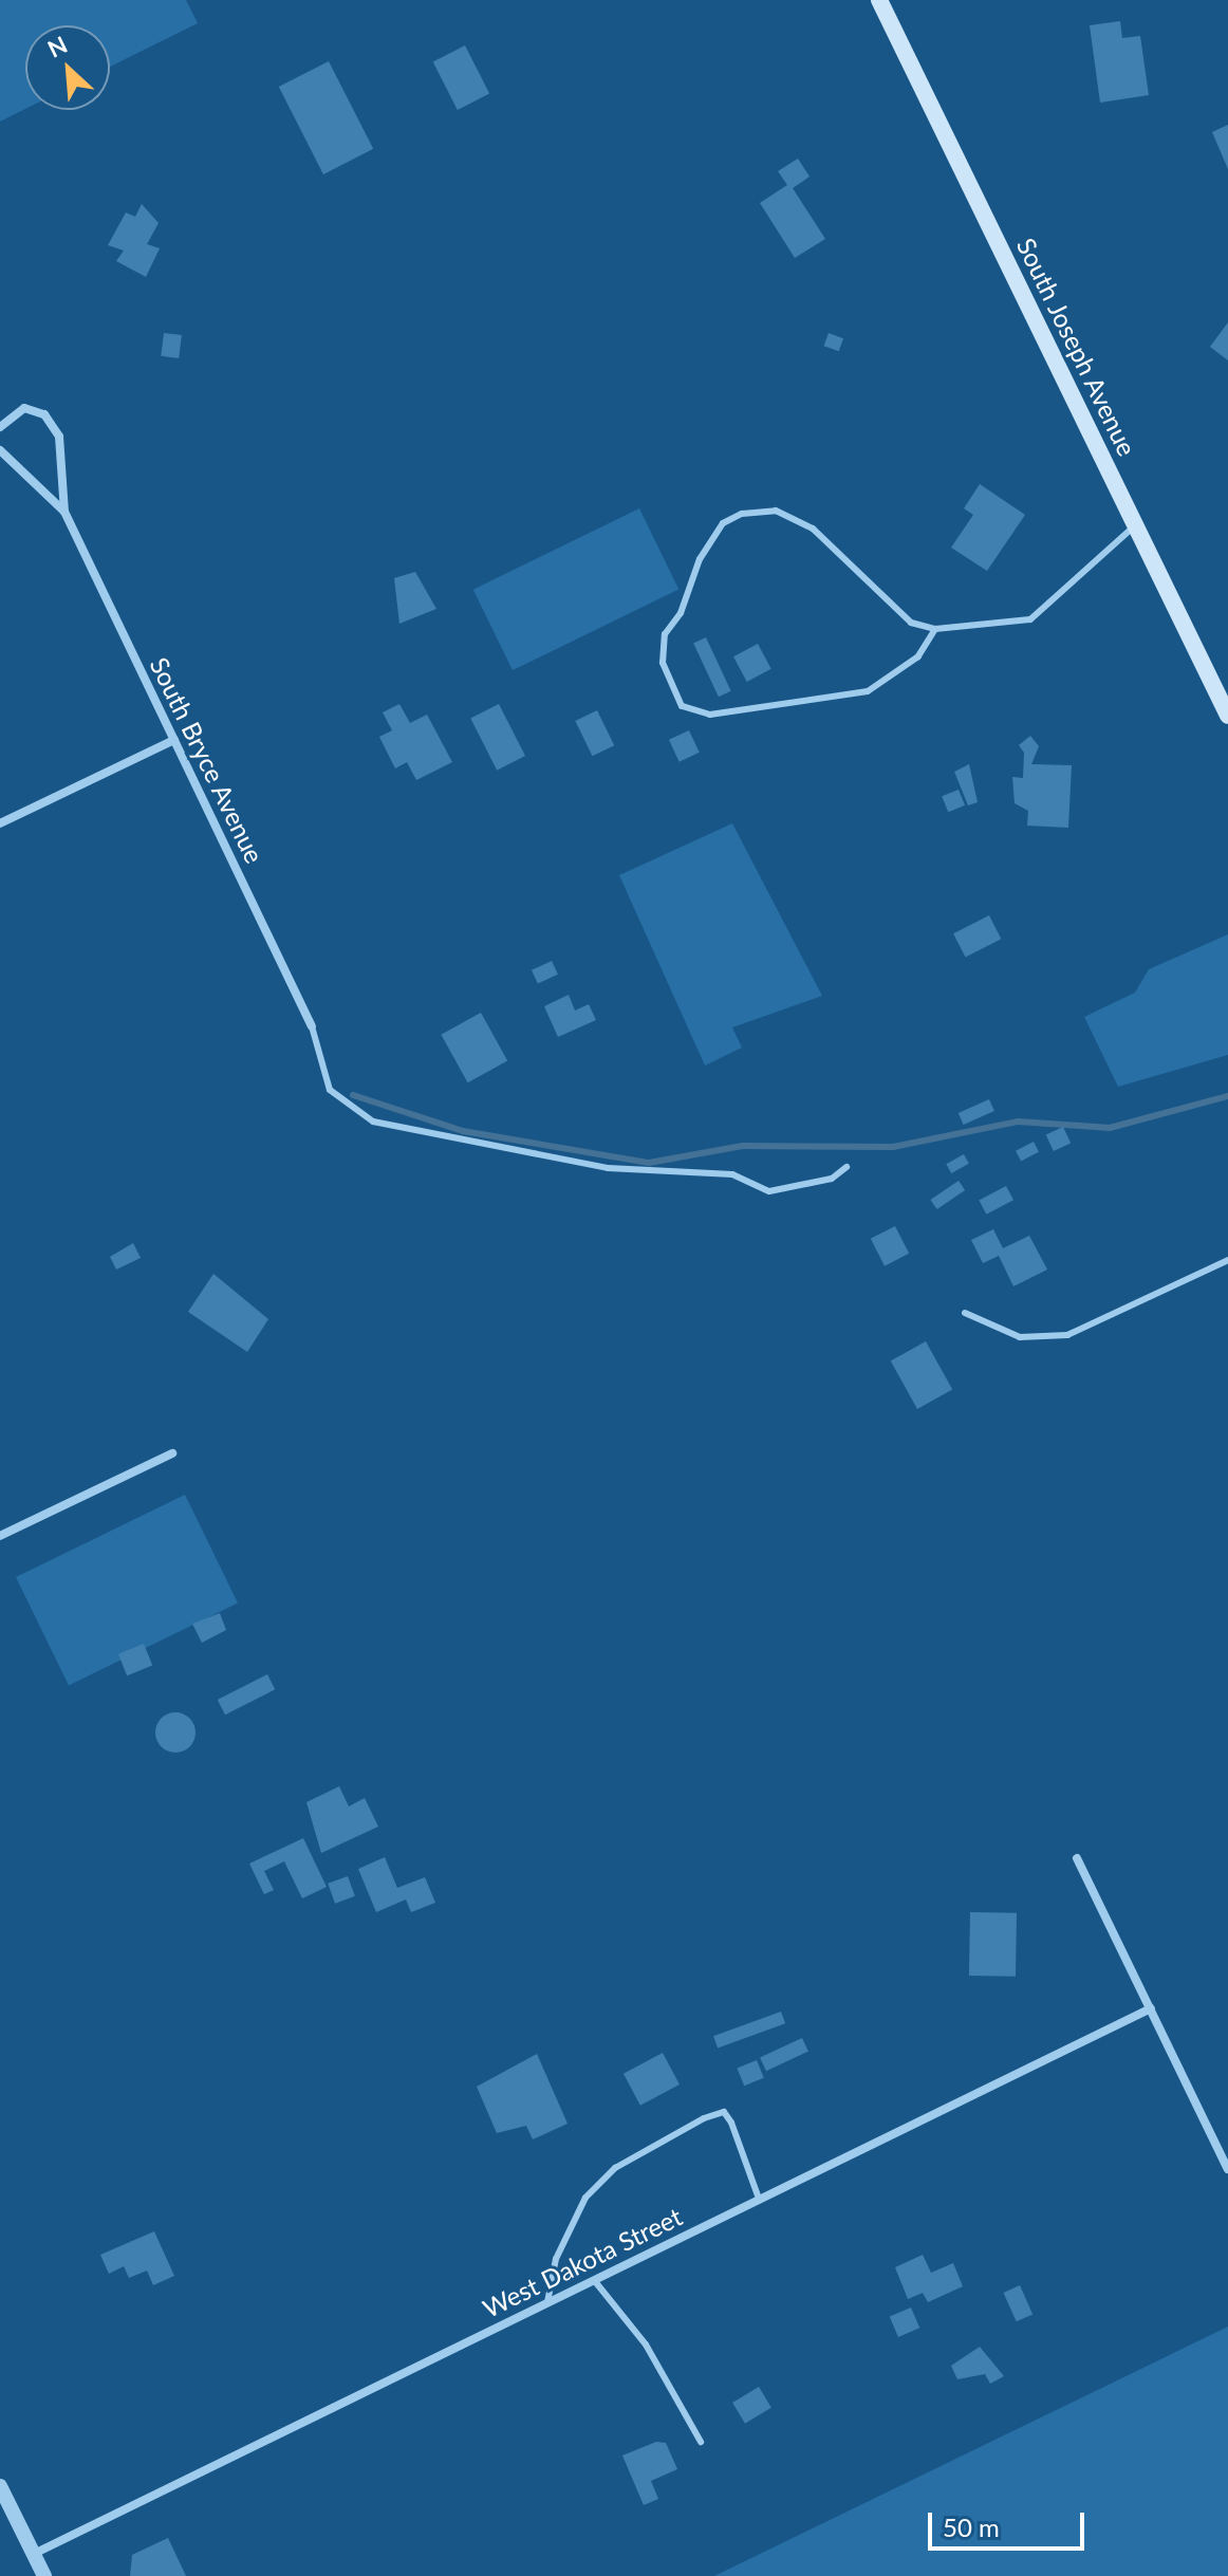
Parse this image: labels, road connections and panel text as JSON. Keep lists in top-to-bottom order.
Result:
{
  "streets": {
    "main road": ["South Joseph Avenue"],
    "street": ["South Bryce Avenue", "West Dakota Street"]
  },
  "scale_bar": "50 m",
  "north": "top left"
}
